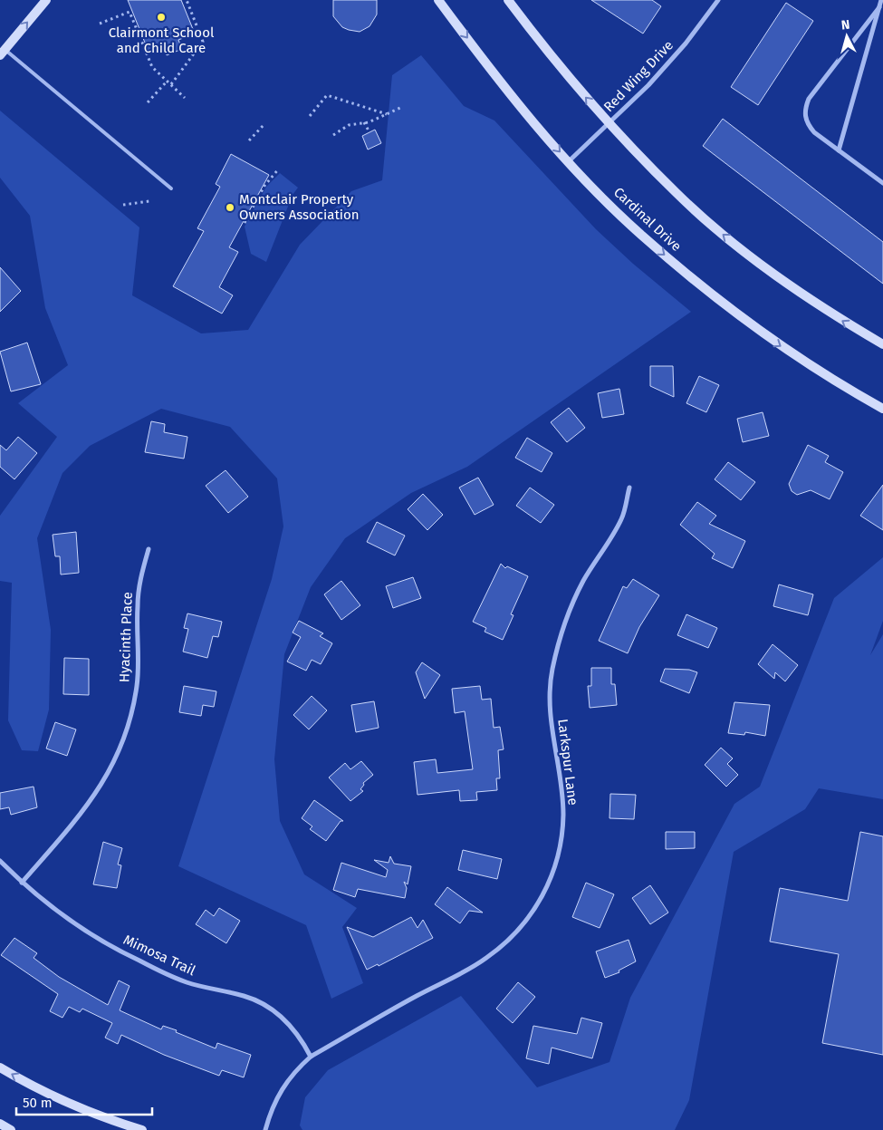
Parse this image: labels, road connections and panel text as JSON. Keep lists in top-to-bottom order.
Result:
{
  "streets": {
    "main road": ["Cardinal Drive"],
    "street": [
      "Red Wing Drive",
      "Hyacinth Place",
      "Larkspur Lane",
      "Mimosa Trail"
    ]
  },
  "crossings": [
    ["Red Wing Drive", "Cardinal Drive"],
    ["Hyacinth Place", "Mimosa Trail"],
    ["Larkspur Lane", "Mimosa Trail"]
  ],
  "places": ["Clairmont School and Child Care", "Montclair Property Owners Association"],
  "scale_bar": "50 m",
  "north": "top"
}
